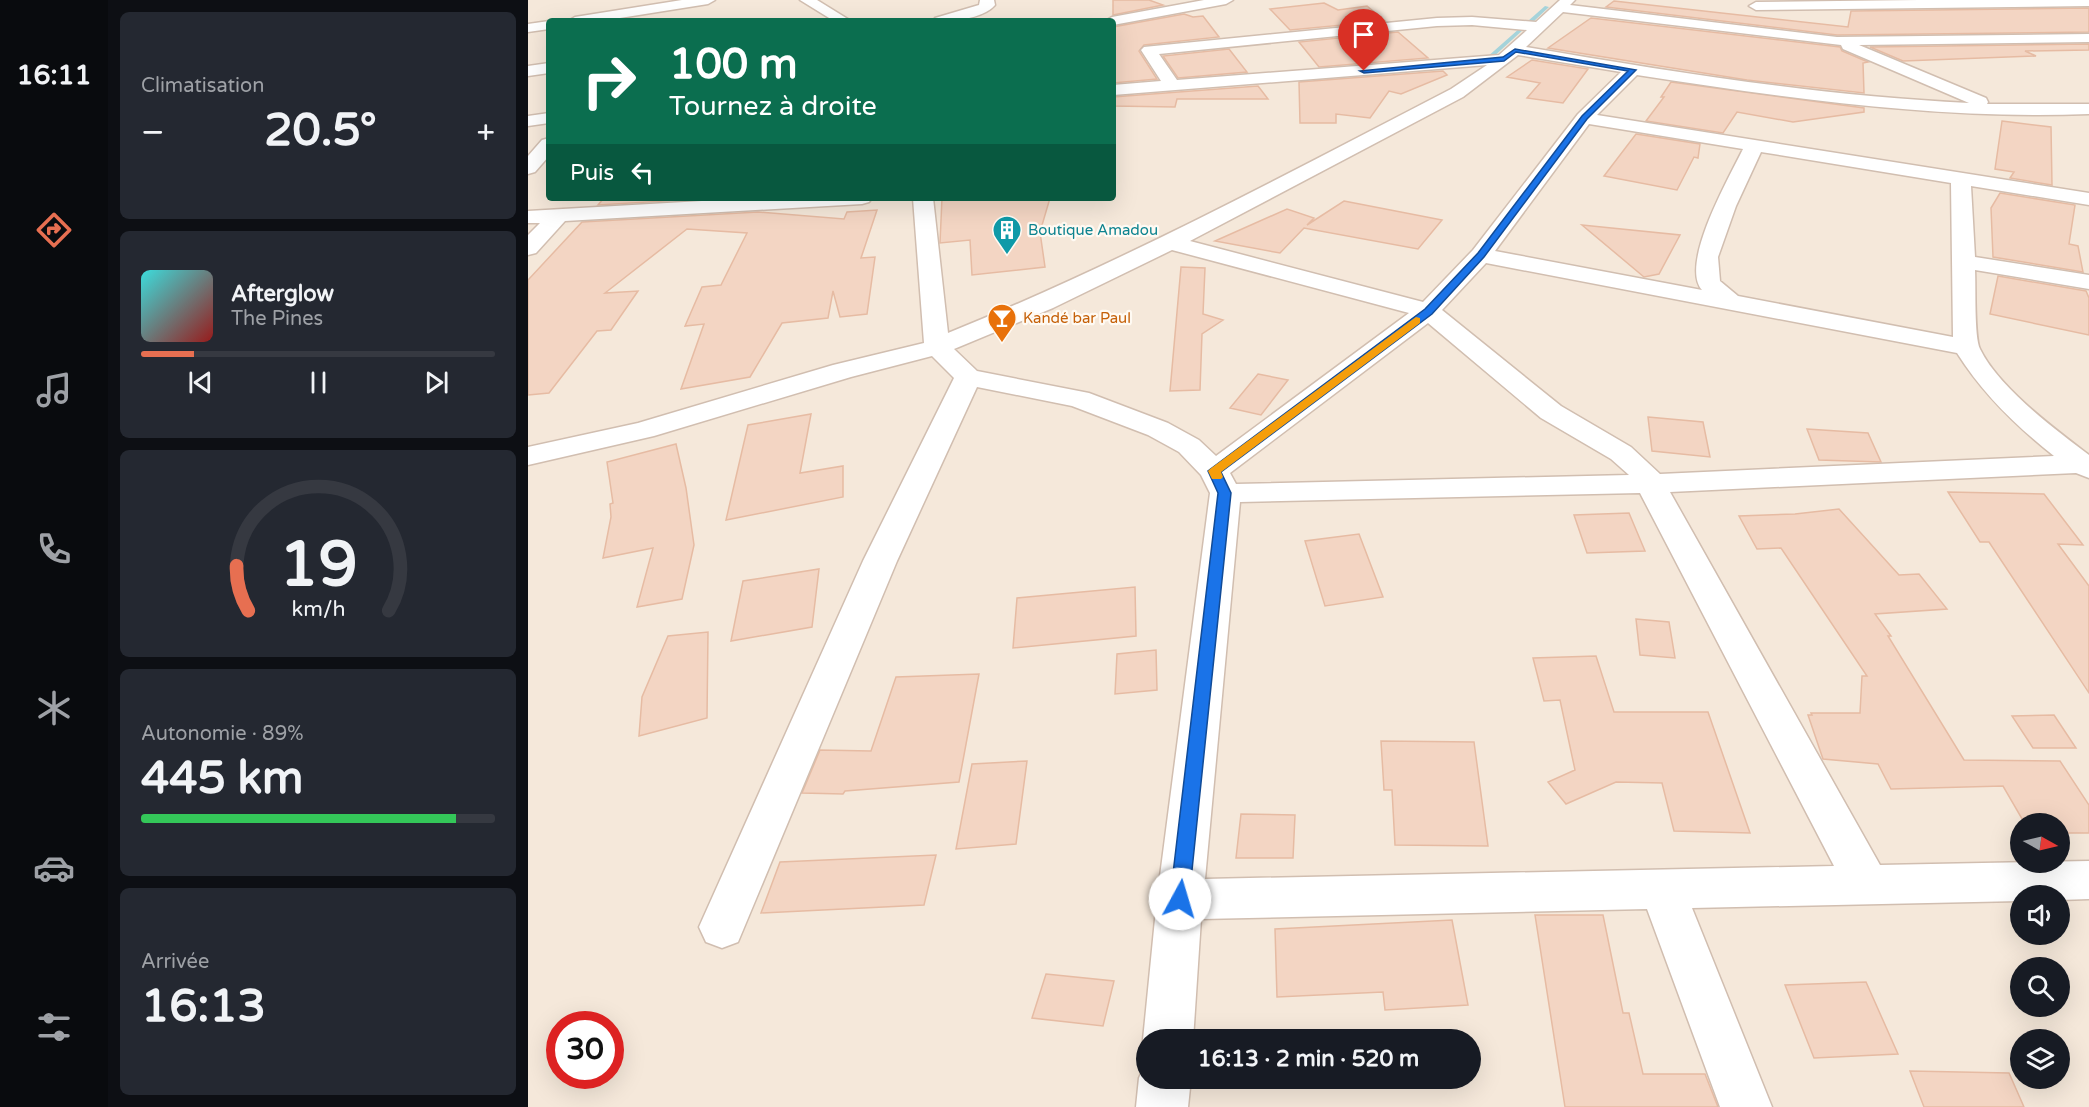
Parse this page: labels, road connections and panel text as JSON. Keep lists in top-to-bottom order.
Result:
{
  "places": {
    "building": ["Boutique Amadou"],
    "bar": ["Kandé bar Paul"]
  },
  "north": "right",
  "page": {
    "tabs": "16:11",
    "tile": [
      "Climatisation",
      ["Autonomie · 89%", "445 km"],
      ["Arrivée", "16:13"]
    ],
    "turn": ["100 m", "Tournez à droite"],
    "heat": ["−", "20.5°", "+"],
    "then": "Puis",
    "song": ["Afterglow", "The Pines"],
    "limit": "30",
    "trip": "16:13 · 2 min · 520 m",
    "gauge": ["19", "km/h"]
  }
}
